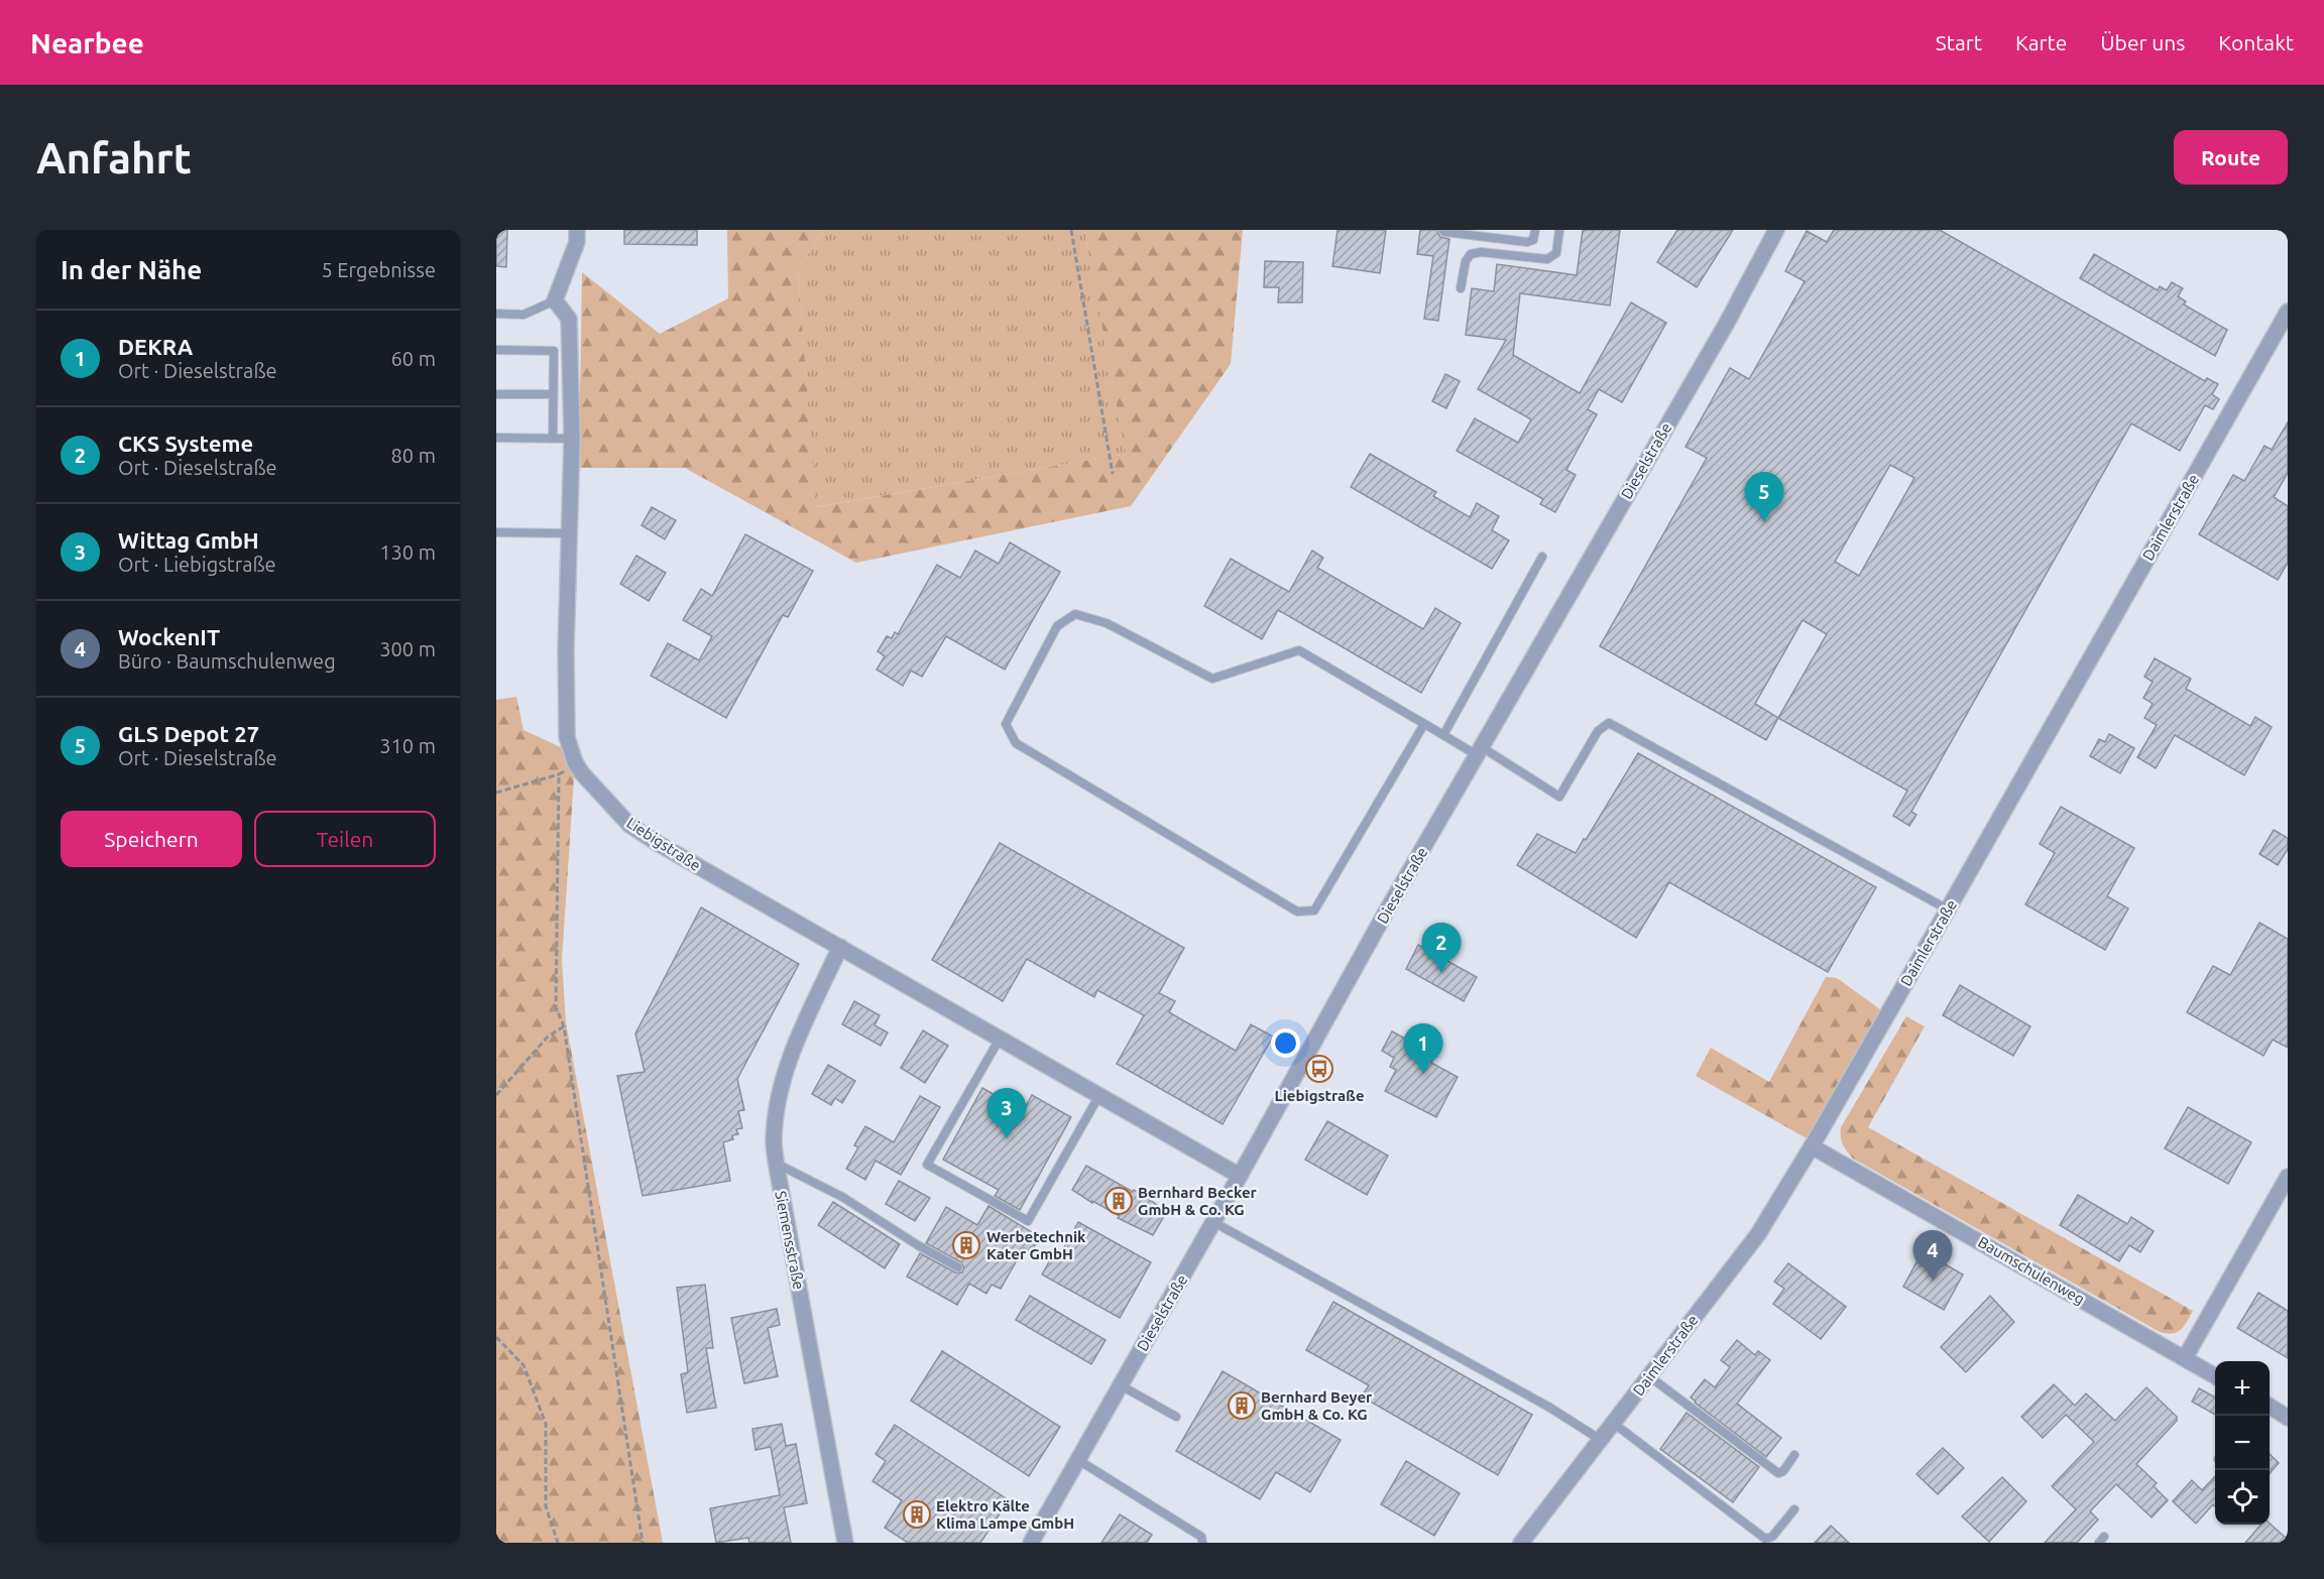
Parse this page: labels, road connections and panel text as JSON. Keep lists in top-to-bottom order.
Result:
{
  "streets": {
    "street": [
      "Dieselstraße",
      "Daimlerstraße",
      "Liebigstraße",
      "Siemensstraße",
      "Baumschulenweg"
    ]
  },
  "crossings": [
    ["Dieselstraße", "Liebigstraße"],
    ["Daimlerstraße", "Baumschulenweg"],
    ["Liebigstraße", "Siemensstraße"]
  ],
  "places": {
    "bus stop": ["Liebigstraße"],
    "building": [
      "Bernhard Becker GmbH & Co. KG",
      "Werbetechnik Kater GmbH",
      "Bernhard Beyer GmbH & Co. KG",
      "Elektro Kälte Klima Lampe GmbH"
    ]
  },
  "page": {
    "header": "Nearbee",
    "nav": [
      "Start",
      "Karte",
      "Über uns",
      "Kontakt"
    ],
    "buttons": [
      "Route",
      ["Speichern", "Teilen"]
    ],
    "title": "Anfahrt",
    "heading": ["In der Nähe", "5 Ergebnisse"],
    "list": [
      {
        "mark": "1",
        "name": "DEKRA",
        "note": "Ort · Dieselstraße",
        "value": "60 m"
      },
      {
        "mark": "2",
        "name": "CKS Systeme",
        "note": "Ort · Dieselstraße",
        "value": "80 m"
      },
      {
        "mark": "3",
        "name": "Wittag GmbH",
        "note": "Ort · Liebigstraße",
        "value": "130 m"
      },
      {
        "mark": "4",
        "name": "WockenIT",
        "note": "Büro · Baumschulenweg",
        "value": "300 m"
      },
      {
        "mark": "5",
        "name": "GLS Depot 27",
        "note": "Ort · Dieselstraße",
        "value": "310 m"
      }
    ],
    "pins": [
      "5",
      "2",
      "1",
      "3",
      "4"
    ],
    "map_buttons": ["+", "−"]
  }
}
